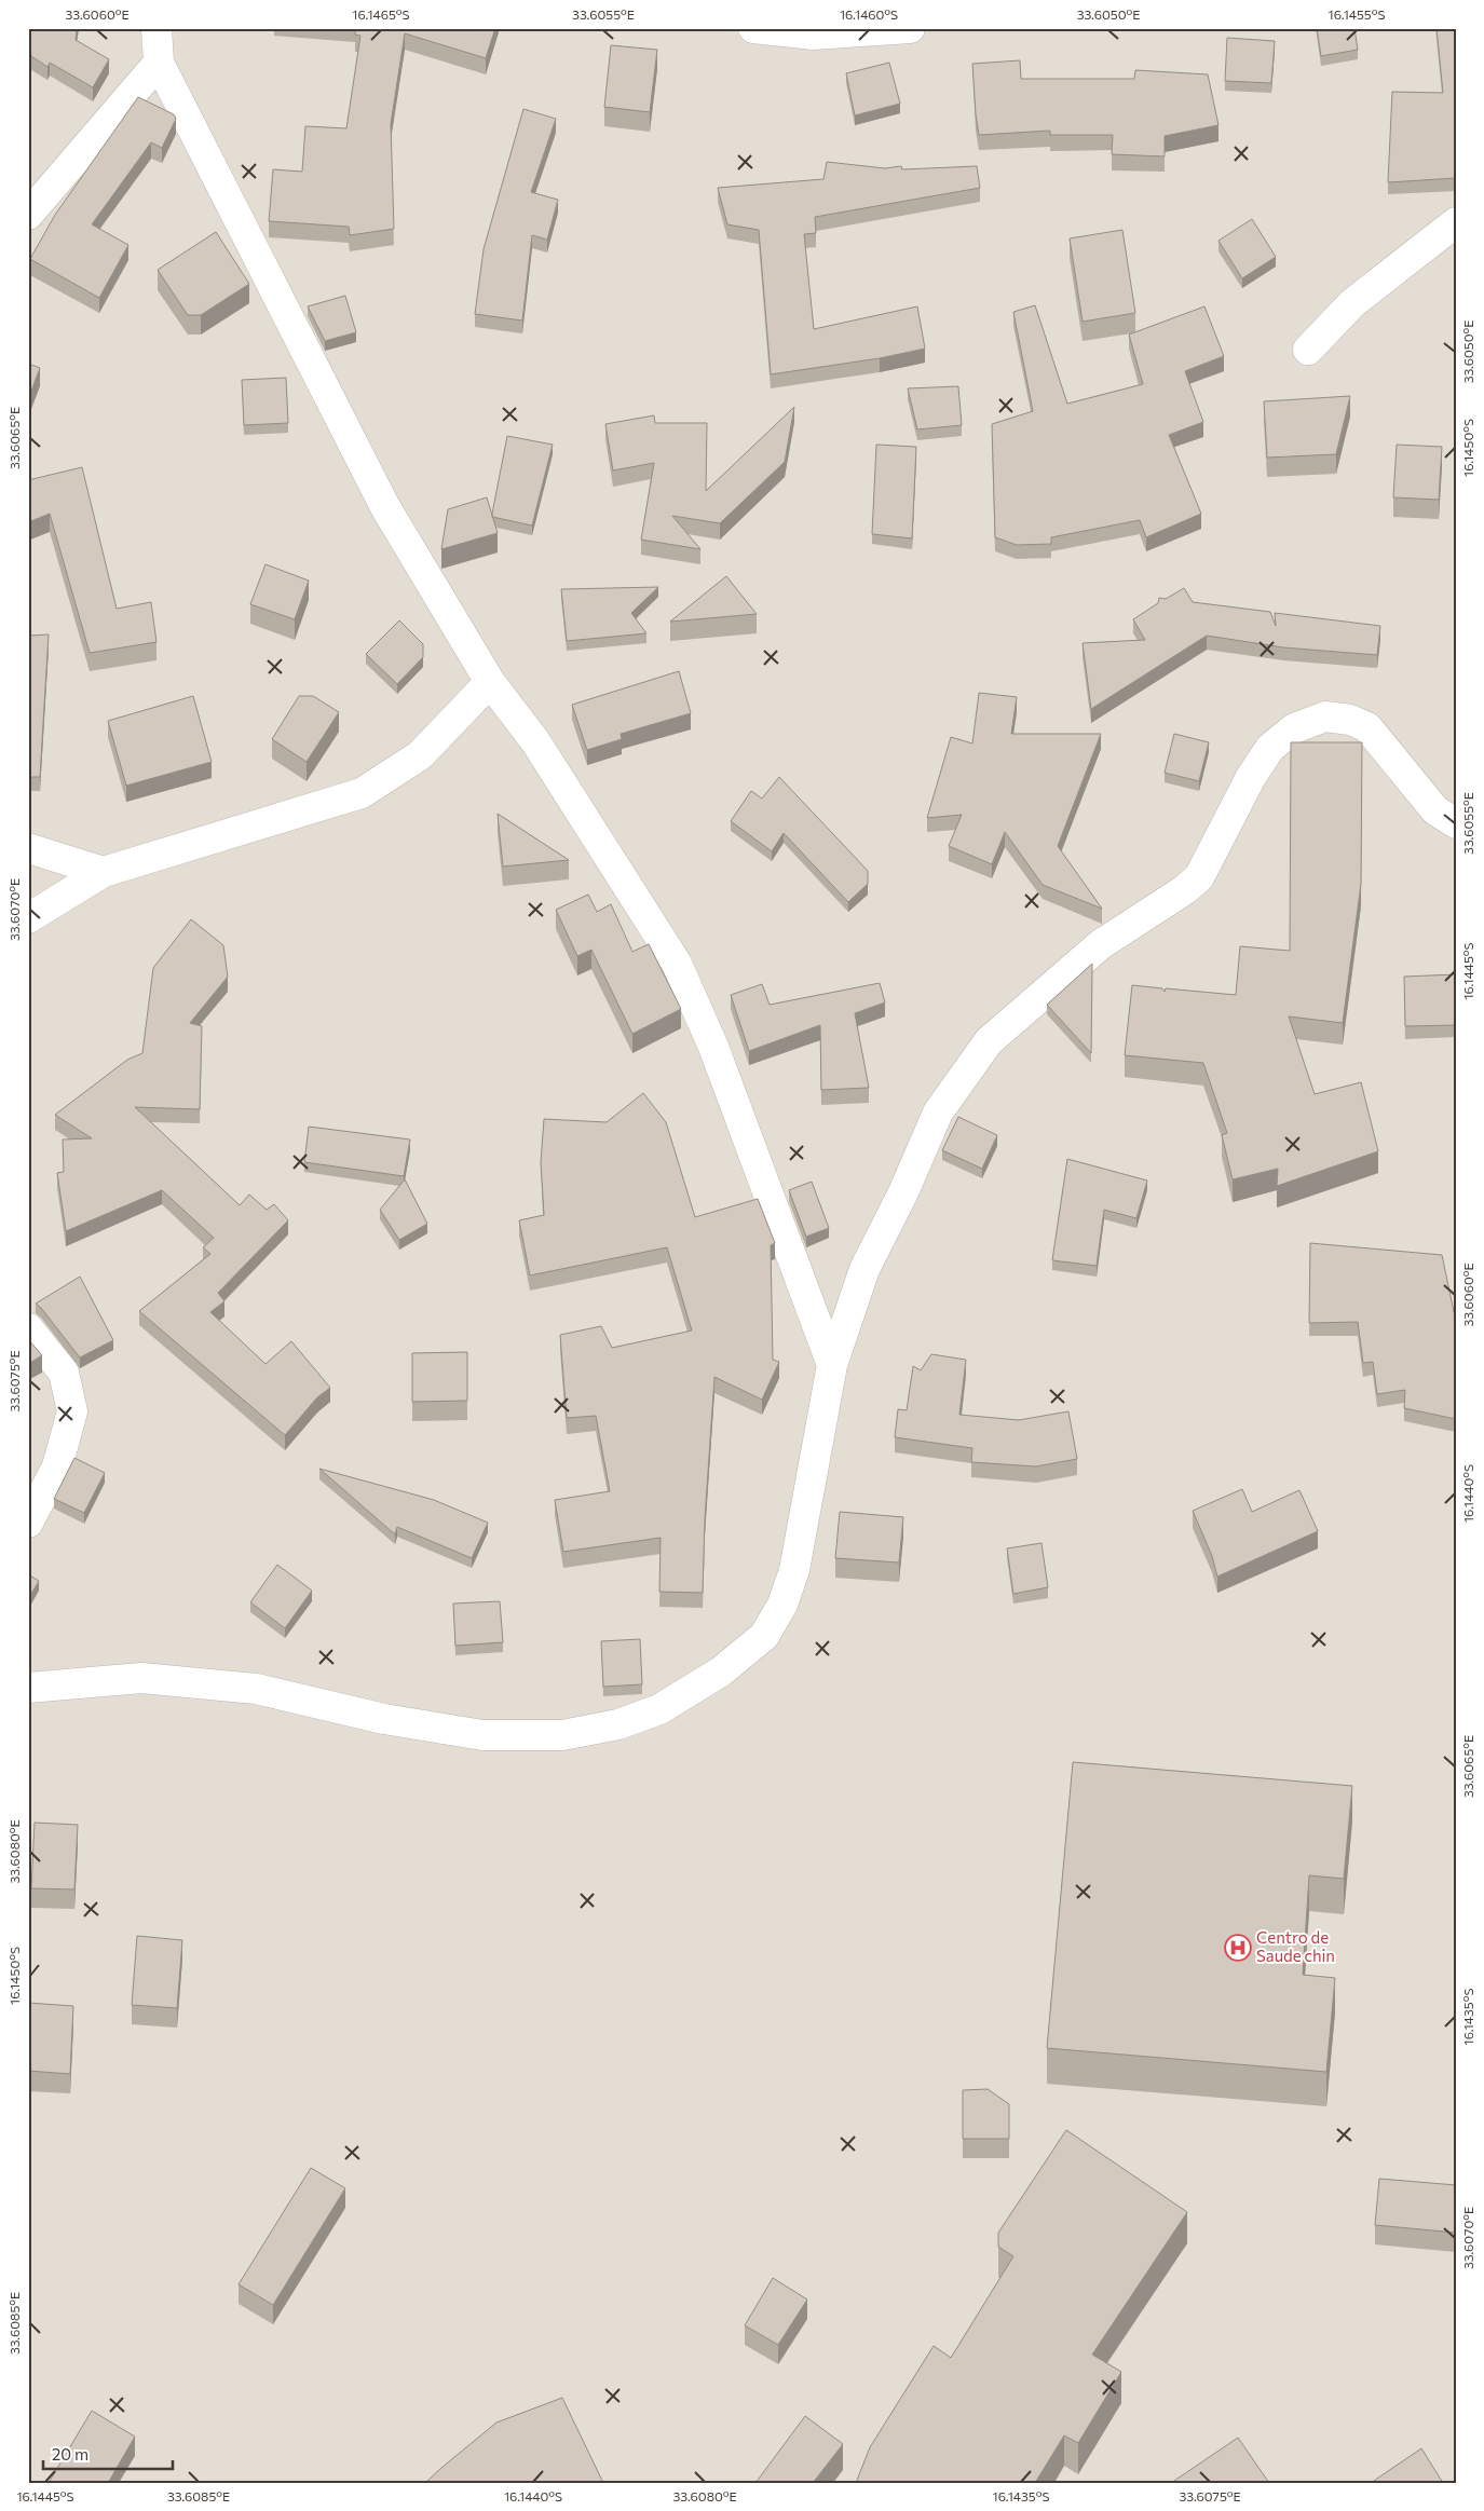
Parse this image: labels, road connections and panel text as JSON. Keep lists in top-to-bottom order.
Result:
{
  "places": {
    "hospital": ["Centro de Saude chin"]
  },
  "scale_bar": "20 m",
  "coordinates": [
    "33.6060°E",
    "16.1465°S",
    "33.6055°E",
    "16.1460°S",
    "33.6050°E",
    "16.1455°S",
    "33.6065°E",
    "16.1450°S",
    "33.6070°E",
    "16.1445°S",
    "33.6075°E",
    "16.1440°S",
    "33.6080°E",
    "16.1435°S",
    "33.6085°E"
  ]
}
